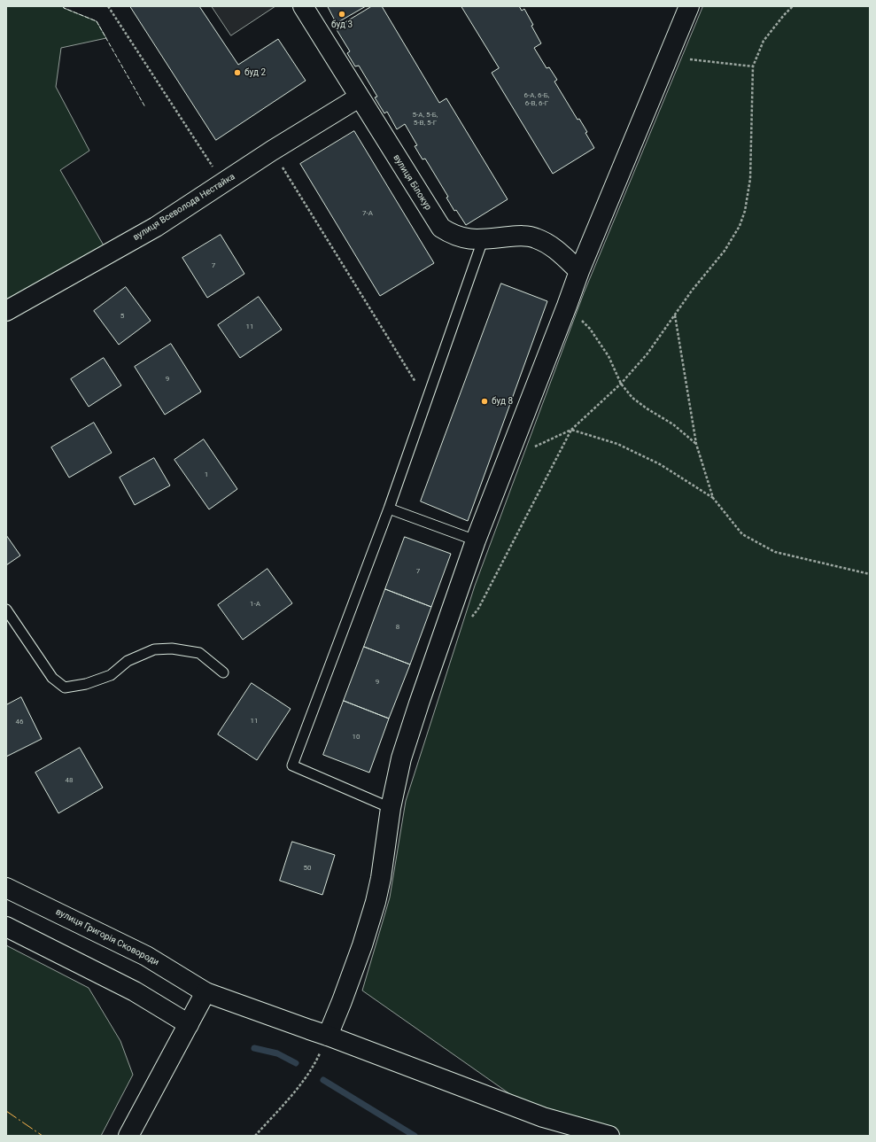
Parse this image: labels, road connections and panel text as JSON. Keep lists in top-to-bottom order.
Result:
{
  "streets": {
    "street": ["вулиця Білокур", "вулиця Всеволода Нестайка", "вулиця Григорія Сковороди"]
  },
  "crossings": [
    ["вулиця Білокур", "вулиця Всеволода Нестайка"]
  ],
  "places": ["буд 3", "буд 2", "буд 8"],
  "house_numbers": [
    "6-А, 6-Б, 6-В, 6-Г",
    "5-А, 5-Б, 5-В, 5-Г",
    "7-А",
    "7",
    "5",
    "11",
    "9",
    "1",
    "7",
    "1-А",
    "8",
    "9",
    "11",
    "46",
    "10",
    "48",
    "50"
  ]
}
